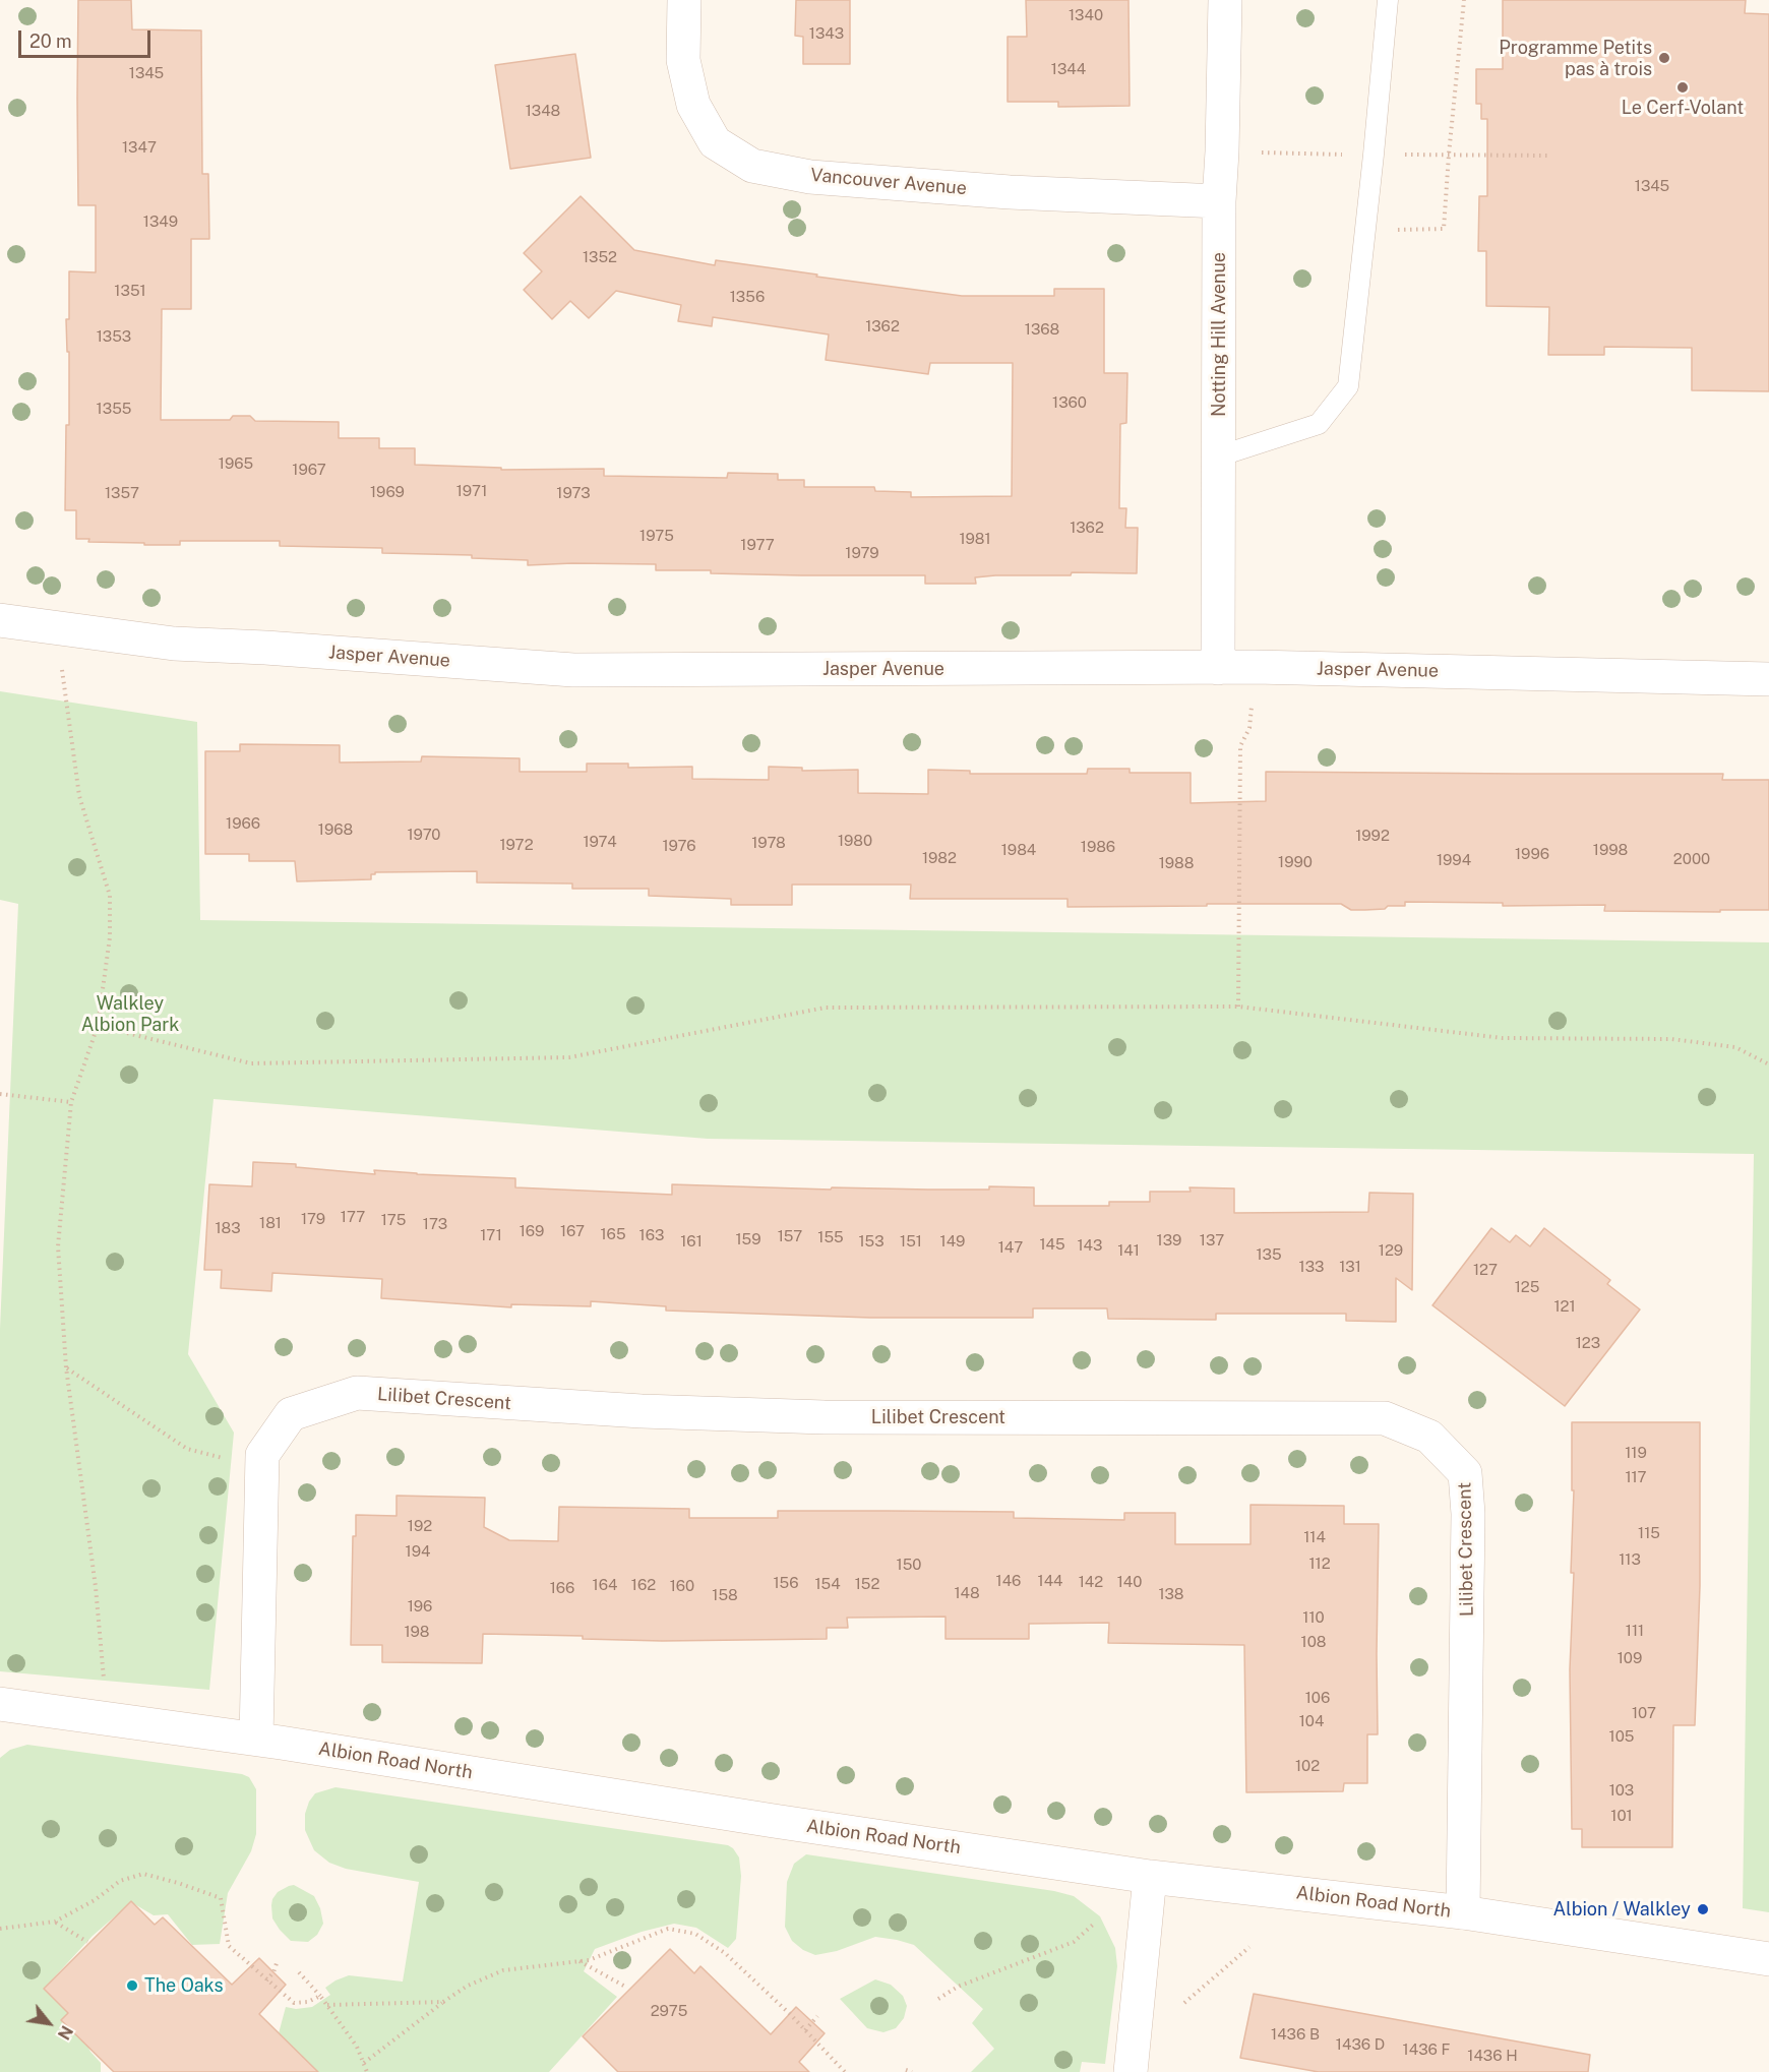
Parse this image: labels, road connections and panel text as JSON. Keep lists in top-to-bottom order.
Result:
{
  "streets": {
    "street": [
      "Vancouver Avenue",
      "Notting Hill Avenue",
      "Jasper Avenue",
      "Lilibet Crescent",
      "Albion Road North"
    ]
  },
  "crossings": [
    ["Vancouver Avenue", "Notting Hill Avenue"],
    ["Notting Hill Avenue", "Jasper Avenue"],
    ["Lilibet Crescent", "Albion Road North"]
  ],
  "parks": ["Walkley Albion Park"],
  "places": [
    "Programme Petits pas à trois",
    "Le Cerf-Volant",
    "Albion / Walkley",
    "The Oaks"
  ],
  "house_numbers": [
    "1340",
    "1343",
    "1344",
    "1345",
    "1348",
    "1347",
    "1345",
    "1349",
    "1352",
    "1351",
    "1356",
    "1362",
    "1368",
    "1353",
    "1360",
    "1355",
    "1965",
    "1967",
    "1971",
    "1969",
    "1357",
    "1973",
    "1362",
    "1975",
    "1981",
    "1977",
    "1979",
    "1966",
    "1968",
    "1970",
    "1992",
    "1980",
    "1974",
    "1978",
    "1972",
    "1976",
    "1986",
    "1984",
    "1998",
    "1996",
    "1982",
    "2000",
    "1994",
    "1990",
    "1988",
    "177",
    "179",
    "175",
    "181",
    "173",
    "183",
    "169",
    "167",
    "165",
    "171",
    "163",
    "157",
    "155",
    "159",
    "139",
    "137",
    "161",
    "153",
    "151",
    "149",
    "145",
    "143",
    "147",
    "141",
    "129",
    "135",
    "133",
    "131",
    "127",
    "125",
    "121",
    "123",
    "119",
    "117",
    "192",
    "115",
    "114",
    "194",
    "113",
    "112",
    "150",
    "146",
    "144",
    "142",
    "140",
    "156",
    "154",
    "152",
    "164",
    "162",
    "160",
    "166",
    "148",
    "138",
    "158",
    "196",
    "110",
    "111",
    "198",
    "108",
    "109",
    "106",
    "107",
    "104",
    "105",
    "102",
    "103",
    "101",
    "2975",
    "1436 B",
    "1436 D",
    "1436 F",
    "1436 H"
  ],
  "scale_bar": "20 m",
  "north": "bottom right"
}
